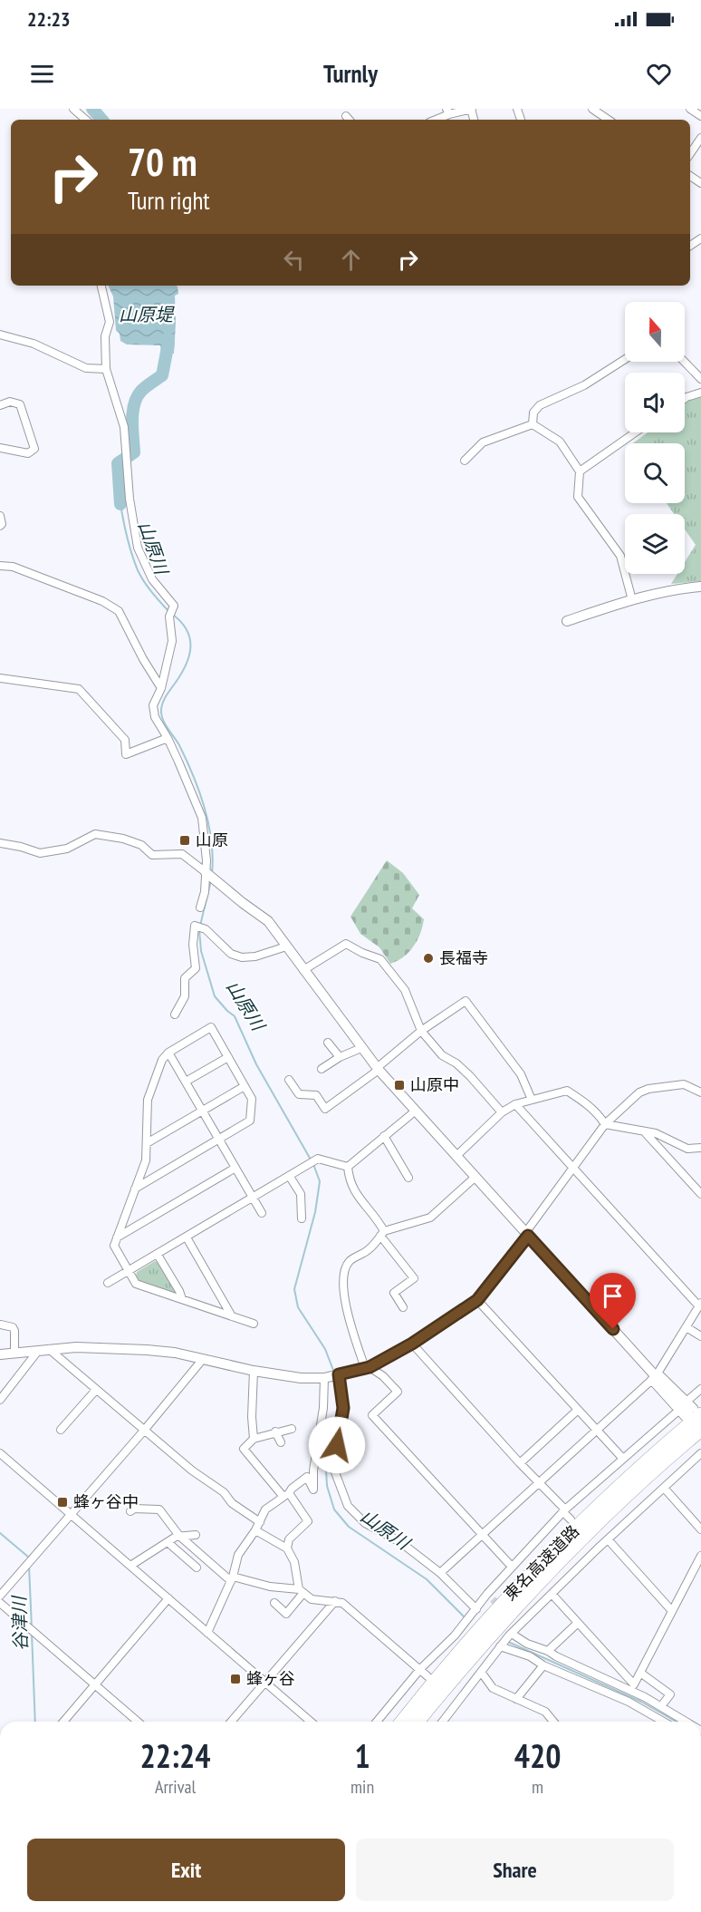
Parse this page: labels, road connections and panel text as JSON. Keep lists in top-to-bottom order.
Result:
{
  "streets": {
    "highway": ["東名高速道路"]
  },
  "water": ["山原堤", "山原川", "谷津川"],
  "places": {
    "transit": [
      "山原",
      "山原中",
      "蜂ヶ谷中",
      "蜂ヶ谷"
    ],
    "other": ["長福寺"]
  },
  "north": "top",
  "page": {
    "status": "22:23",
    "header": "Turnly",
    "turn": ["70 m", "Turn right"],
    "eta": [
      "22:24",
      "Arrival",
      "1",
      "min",
      "420",
      "m"
    ],
    "buttons": ["Exit", "Share"]
  }
}
